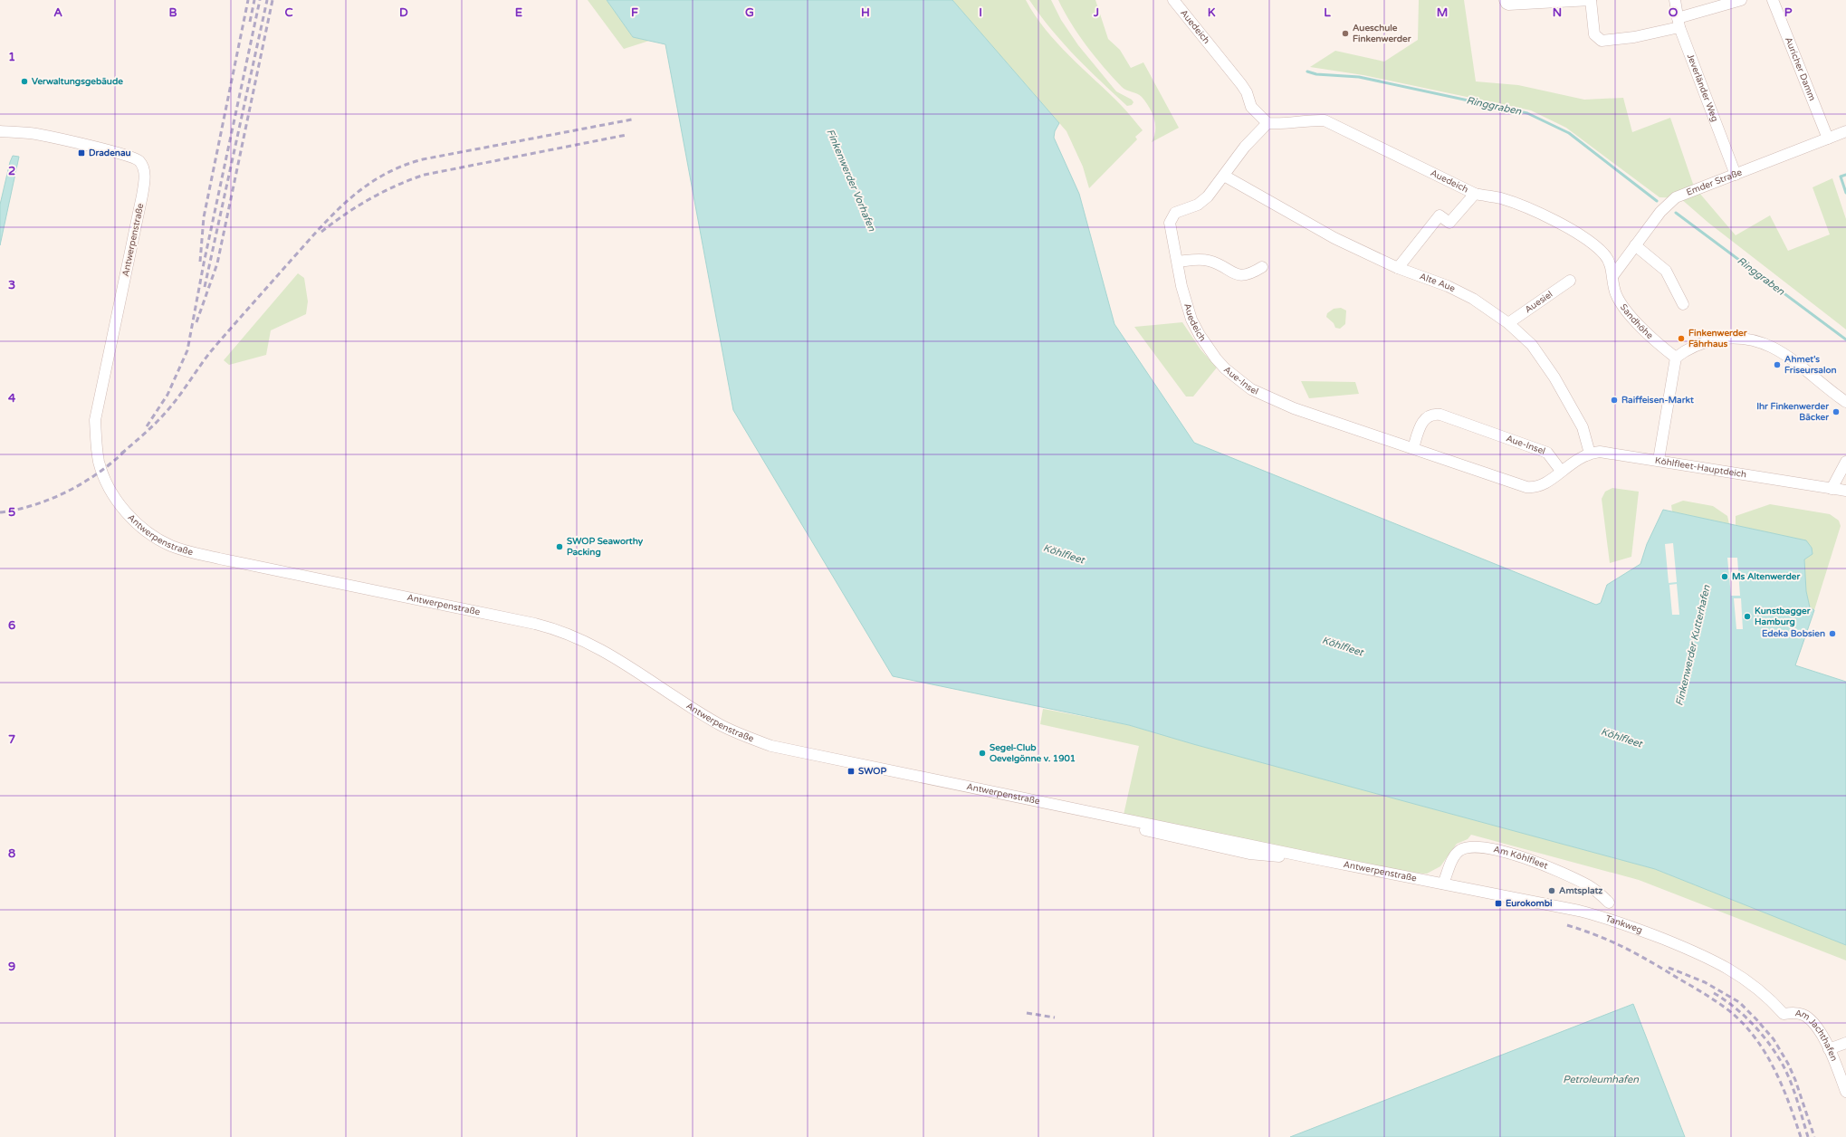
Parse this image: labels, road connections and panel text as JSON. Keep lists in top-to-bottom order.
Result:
{
  "streets": {
    "street": [
      "Auedeich",
      "Auricher Damm",
      "Jeverländer Weg",
      "Emder Straße",
      "Antwerpenstraße",
      "Alte Aue",
      "Auesiel",
      "Sandhöhe",
      "Aue-Insel",
      "Köhlfleet-Hauptdeich",
      "Am Köhlfleet",
      "Tankweg",
      "Am Jachthafen"
    ]
  },
  "crossings": [
    ["Auedeich", "Emder Straße"],
    ["Auedeich", "Alte Aue"],
    ["Auedeich", "Sandhöhe"],
    ["Auedeich", "Aue-Insel"],
    ["Auricher Damm", "Emder Straße"],
    ["Jeverländer Weg", "Emder Straße"],
    ["Emder Straße", "Sandhöhe"],
    ["Antwerpenstraße", "Am Köhlfleet"],
    ["Antwerpenstraße", "Tankweg"],
    ["Alte Aue", "Auesiel"],
    ["Alte Aue", "Köhlfleet-Hauptdeich"],
    ["Aue-Insel", "Köhlfleet-Hauptdeich"],
    ["Am Köhlfleet", "Tankweg"],
    ["Tankweg", "Am Jachthafen"]
  ],
  "water": [
    "Ringgraben",
    "Finkenwerder Vorhafen",
    "Köhlfleet",
    "Finkenwerder Kutterhafen",
    "Petroleumhafen"
  ],
  "places": {
    "other": [
      "Aueschule Finkenwerder",
      "Verwaltungsgebäude",
      "Finkenwerder Fährhaus",
      "Ahmet's Friseursalon",
      "Raiffeisen-Markt",
      "Ihr Finkenwerder Bäcker",
      "SWOP Seaworthy Packing",
      "Ms Altenwerder",
      "Kunstbagger Hamburg",
      "Edeka Bobsien",
      "Segel-Club Oevelgönne v. 1901",
      "Amtsplatz"
    ],
    "transit": ["Dradenau", "SWOP", "Eurokombi"]
  },
  "grid": {
    "columns": [
      "A",
      "B",
      "C",
      "D",
      "E",
      "F",
      "G",
      "H",
      "I",
      "J",
      "K",
      "L",
      "M",
      "N",
      "O",
      "P"
    ],
    "rows": [
      "1",
      "2",
      "3",
      "4",
      "5",
      "6",
      "7",
      "8",
      "9"
    ]
  }
}
